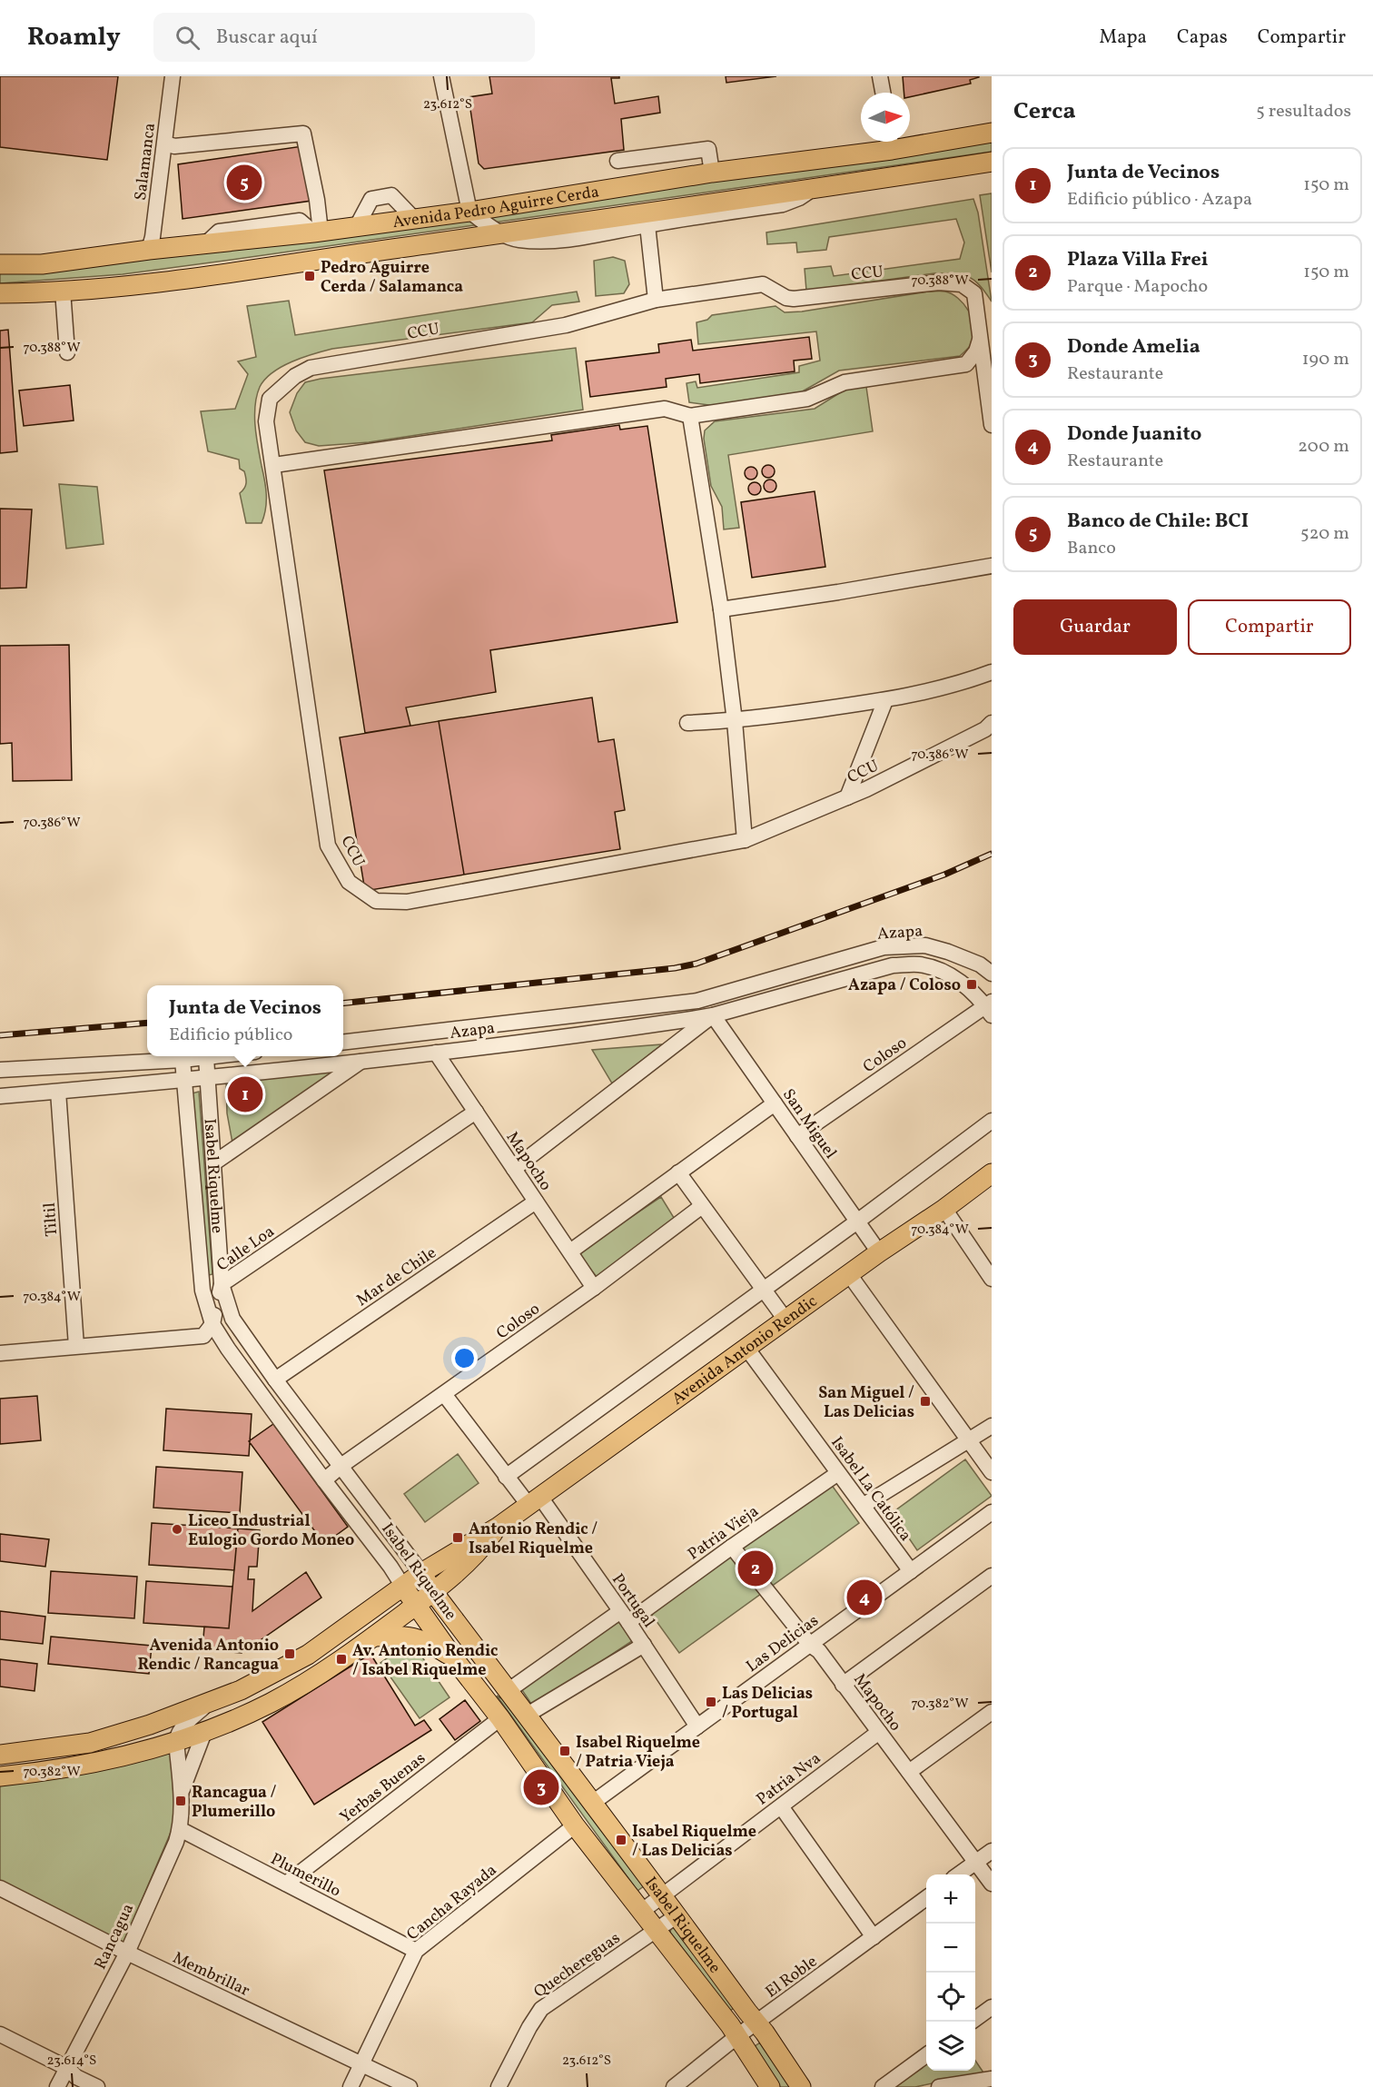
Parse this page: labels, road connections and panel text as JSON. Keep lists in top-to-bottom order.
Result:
{
  "streets": {
    "main road": ["Avenida Pedro Aguirre Cerda", "Isabel Riquelme", "Avenida Antonio Rendic"],
    "street": [
      "Salamanca",
      "CCU",
      "Azapa",
      "Coloso",
      "San Miguel",
      "Mapocho",
      "Tiltil",
      "Calle Loa",
      "Mar de Chile",
      "Isabel La Católica",
      "Patria Vieja",
      "Portugal",
      "Las Delicias",
      "Patria Nva",
      "Yerbas Buenas",
      "Plumerillo",
      "Cancha Rayada",
      "Rancagua",
      "Quechereguas",
      "Membrillar",
      "El Roble"
    ]
  },
  "crossings": [
    ["Salamanca", "Avenida Pedro Aguirre Cerda"],
    ["Azapa", "Coloso"],
    ["Azapa", "San Miguel"],
    ["Azapa", "Mapocho"],
    ["Azapa", "Isabel Riquelme"],
    ["Azapa", "Tiltil"],
    ["Coloso", "San Miguel"],
    ["Coloso", "Mapocho"],
    ["Coloso", "Isabel Riquelme"],
    ["Coloso", "Portugal"],
    ["San Miguel", "Avenida Antonio Rendic"],
    ["Mapocho", "Calle Loa"],
    ["Mapocho", "Mar de Chile"],
    ["Mapocho", "Patria Vieja"],
    ["Mapocho", "Las Delicias"],
    ["Mapocho", "Patria Nva"],
    ["Isabel Riquelme", "Calle Loa"],
    ["Isabel Riquelme", "Mar de Chile"],
    ["Isabel Riquelme", "Avenida Antonio Rendic"],
    ["Isabel Riquelme", "Patria Vieja"],
    ["Isabel Riquelme", "Las Delicias"],
    ["Isabel Riquelme", "Patria Nva"],
    ["Isabel Riquelme", "Yerbas Buenas"],
    ["Isabel Riquelme", "Cancha Rayada"],
    ["Isabel Riquelme", "Quechereguas"],
    ["Isabel Riquelme", "El Roble"],
    ["Avenida Antonio Rendic", "Isabel La Católica"],
    ["Avenida Antonio Rendic", "Portugal"],
    ["Avenida Antonio Rendic", "Rancagua"],
    ["Isabel La Católica", "Patria Vieja"],
    ["Isabel La Católica", "Las Delicias"],
    ["Patria Vieja", "Portugal"],
    ["Portugal", "Las Delicias"],
    ["Yerbas Buenas", "Plumerillo"],
    ["Plumerillo", "Cancha Rayada"],
    ["Plumerillo", "Rancagua"],
    ["Cancha Rayada", "Membrillar"],
    ["Rancagua", "Membrillar"]
  ],
  "places": {
    "transit": [
      "Pedro Aguirre Cerda / Salamanca",
      "Azapa / Coloso",
      "San Miguel / Las Delicias",
      "Antonio Rendic / Isabel Riquelme",
      "Avenida Antonio Rendic / Rancagua",
      "Av. Antonio Rendic / Isabel Riquelme",
      "Las Delicias / Portugal",
      "Isabel Riquelme / Patria Vieja",
      "Rancagua / Plumerillo",
      "Isabel Riquelme / Las Delicias"
    ],
    "other": ["Liceo Industrial Eulogio Gordo Moneo"]
  },
  "north": "right",
  "page": {
    "header": "Roamly",
    "search": "Buscar aquí",
    "nav": ["Mapa", "Capas", "Compartir"],
    "heading": ["Cerca", "5 resultados"],
    "list": [
      {
        "mark": "1",
        "name": "Junta de Vecinos",
        "note": "Edificio público · Azapa",
        "value": "150 m"
      },
      {
        "mark": "2",
        "name": "Plaza Villa Frei",
        "note": "Parque · Mapocho",
        "value": "150 m"
      },
      {
        "mark": "3",
        "name": "Donde Amelia",
        "note": "Restaurante",
        "value": "190 m"
      },
      {
        "mark": "4",
        "name": "Donde Juanito",
        "note": "Restaurante",
        "value": "200 m"
      },
      {
        "mark": "5",
        "name": "Banco de Chile: BCI",
        "note": "Banco",
        "value": "520 m"
      }
    ],
    "pins": [
      "5",
      "1",
      "2",
      "4",
      "3"
    ],
    "buttons": ["Guardar", "Compartir"],
    "popup": ["Junta de Vecinos", "Edificio público"],
    "map_buttons": ["+", "−"]
  },
  "coordinates": [
    "23.612°S",
    "70.388°W",
    "70.386°W",
    "70.384°W",
    "70.382°W",
    "23.614°S"
  ]
}
